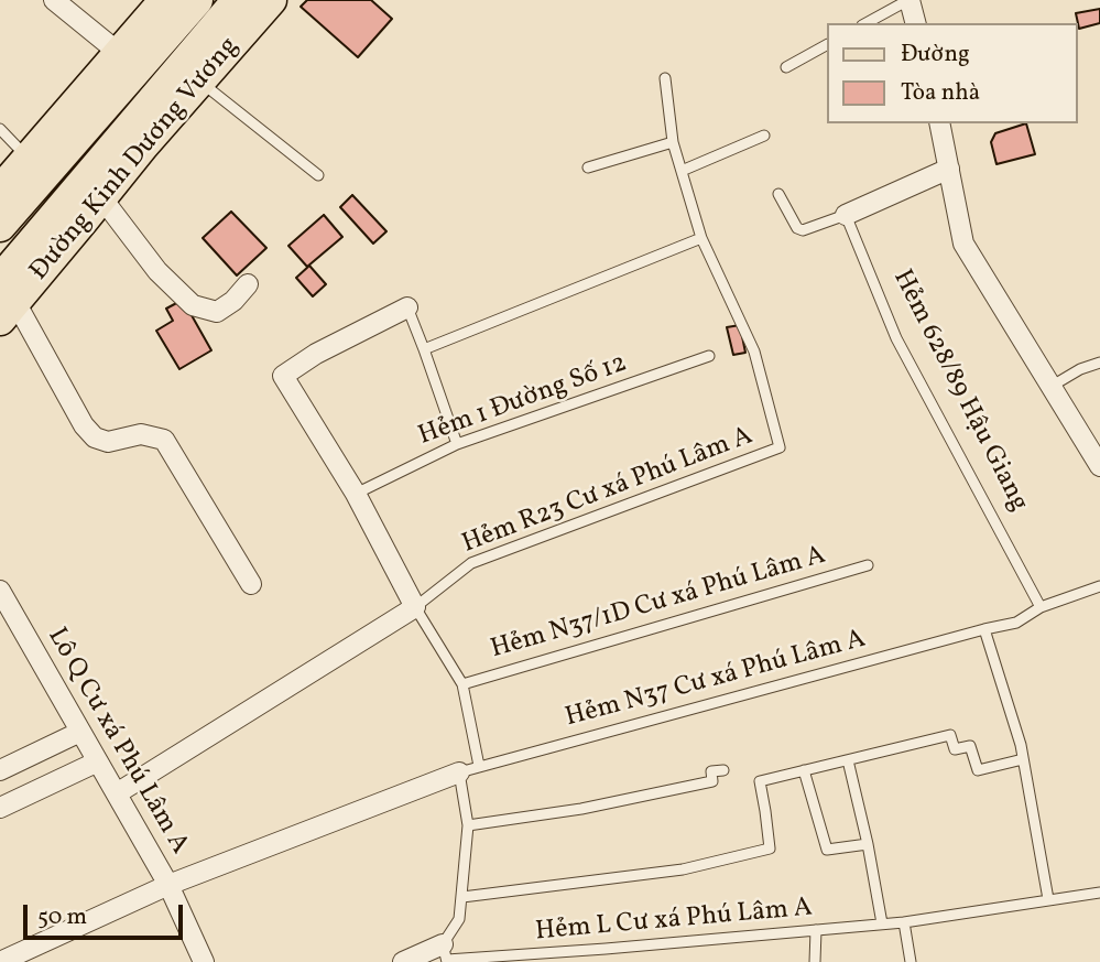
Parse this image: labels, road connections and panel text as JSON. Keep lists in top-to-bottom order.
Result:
{
  "streets": {
    "main road": ["Đường Kinh Dương Vương"],
    "street": ["Lô Q Cư xá Phú Lâm A"],
    "lane": [
      "Hẻm 628/89 Hậu Giang",
      "Hẻm 1 Đường Số 12",
      "Hẻm R23 Cư xá Phú Lâm A",
      "Hẻm N37/1D Cư xá Phú Lâm A",
      "Hẻm N37 Cư xá Phú Lâm A",
      "Hẻm L Cư xá Phú Lâm A"
    ]
  },
  "crossings": [
    ["Hẻm 628/89 Hậu Giang", "Hẻm N37 Cư xá Phú Lâm A"]
  ],
  "legend": ["Đường", "Tòa nhà"],
  "scale_bar": "50 m"
}
